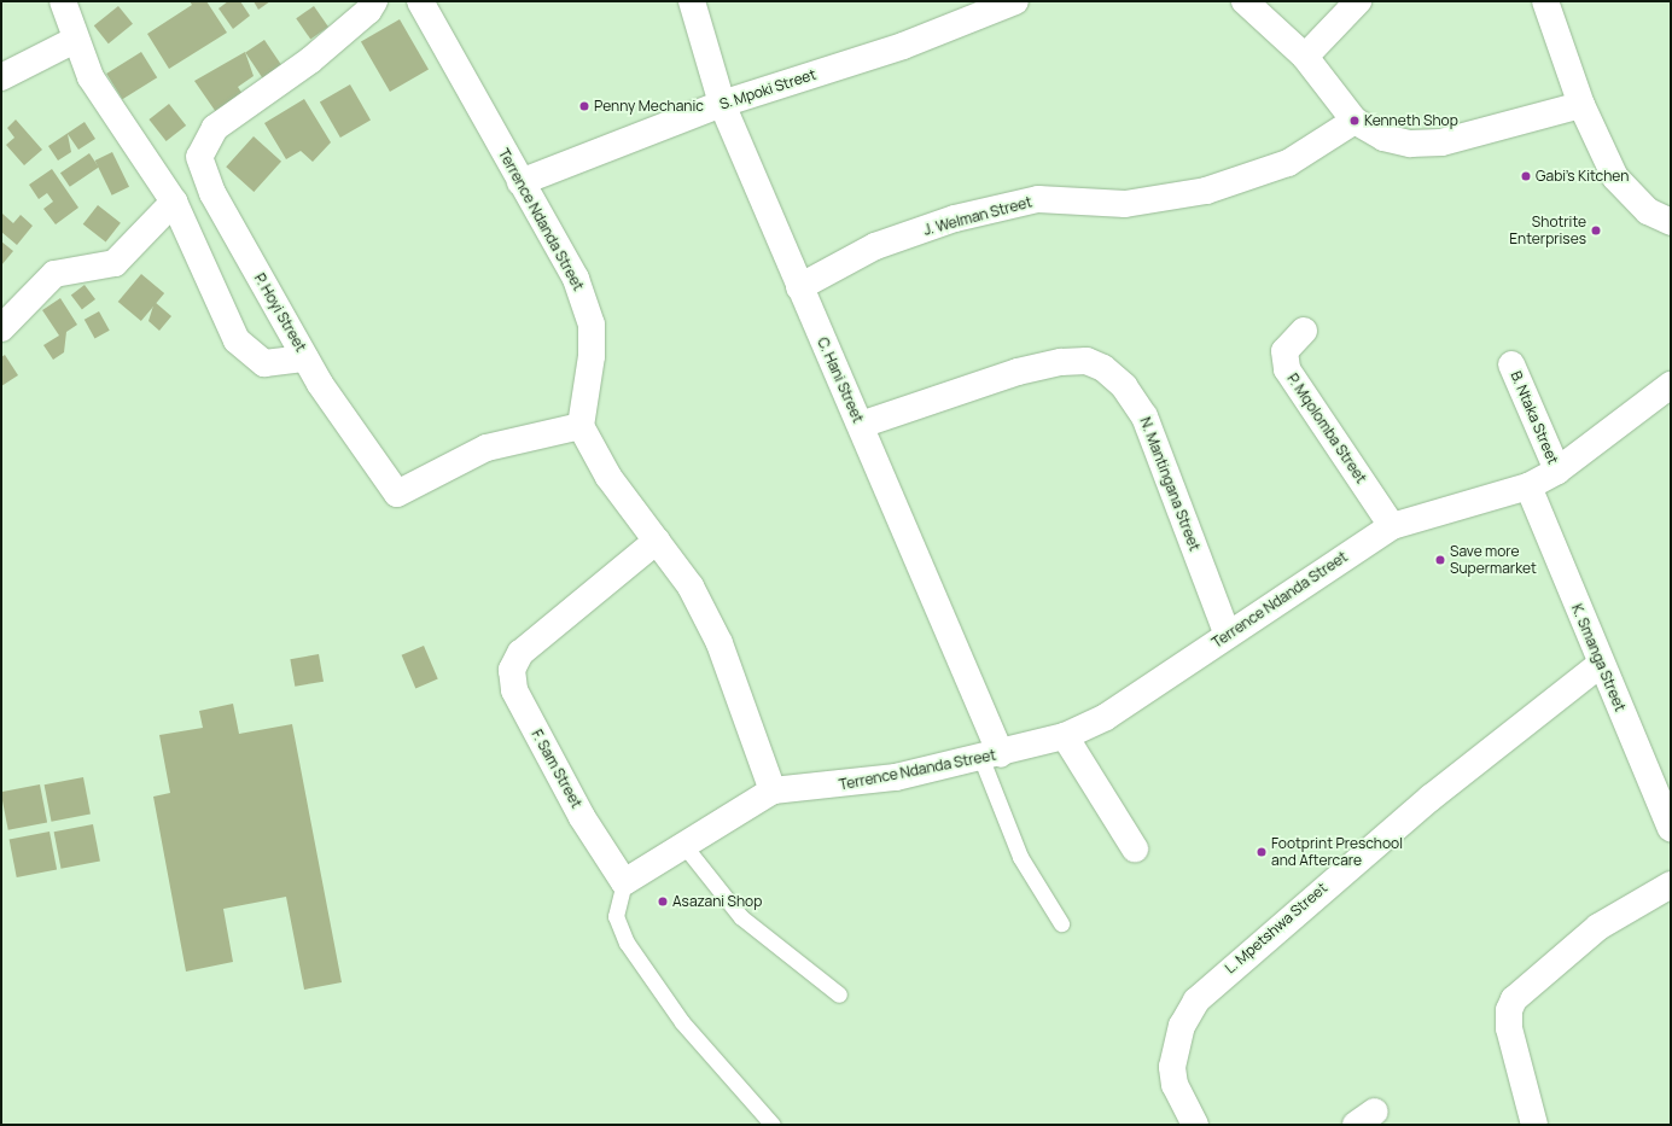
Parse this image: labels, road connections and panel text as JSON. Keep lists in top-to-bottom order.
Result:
{
  "streets": {
    "street": [
      "S. Mpoki Street",
      "J. Welman Street",
      "Terrence Ndanda Street",
      "P. Hoyi Street",
      "C. Hani Street",
      "B. Ntaka Street",
      "P. Mqolomba Street",
      "N. Mantingana Street",
      "K. Smanga Street",
      "F. Sam Street",
      "L. Mpetshwa Street"
    ]
  },
  "crossings": [
    ["S. Mpoki Street", "Terrence Ndanda Street"],
    ["S. Mpoki Street", "C. Hani Street"],
    ["J. Welman Street", "C. Hani Street"],
    ["Terrence Ndanda Street", "P. Hoyi Street"],
    ["Terrence Ndanda Street", "C. Hani Street"],
    ["Terrence Ndanda Street", "B. Ntaka Street"],
    ["Terrence Ndanda Street", "P. Mqolomba Street"],
    ["Terrence Ndanda Street", "N. Mantingana Street"],
    ["Terrence Ndanda Street", "K. Smanga Street"],
    ["C. Hani Street", "N. Mantingana Street"],
    ["K. Smanga Street", "L. Mpetshwa Street"]
  ],
  "places": [
    "Penny Mechanic",
    "Kenneth Shop",
    "Gabi's Kitchen",
    "Shotrite Enterprises",
    "Save more Supermarket",
    "Footprint Preschool and Aftercare",
    "Asazani Shop"
  ]
}
